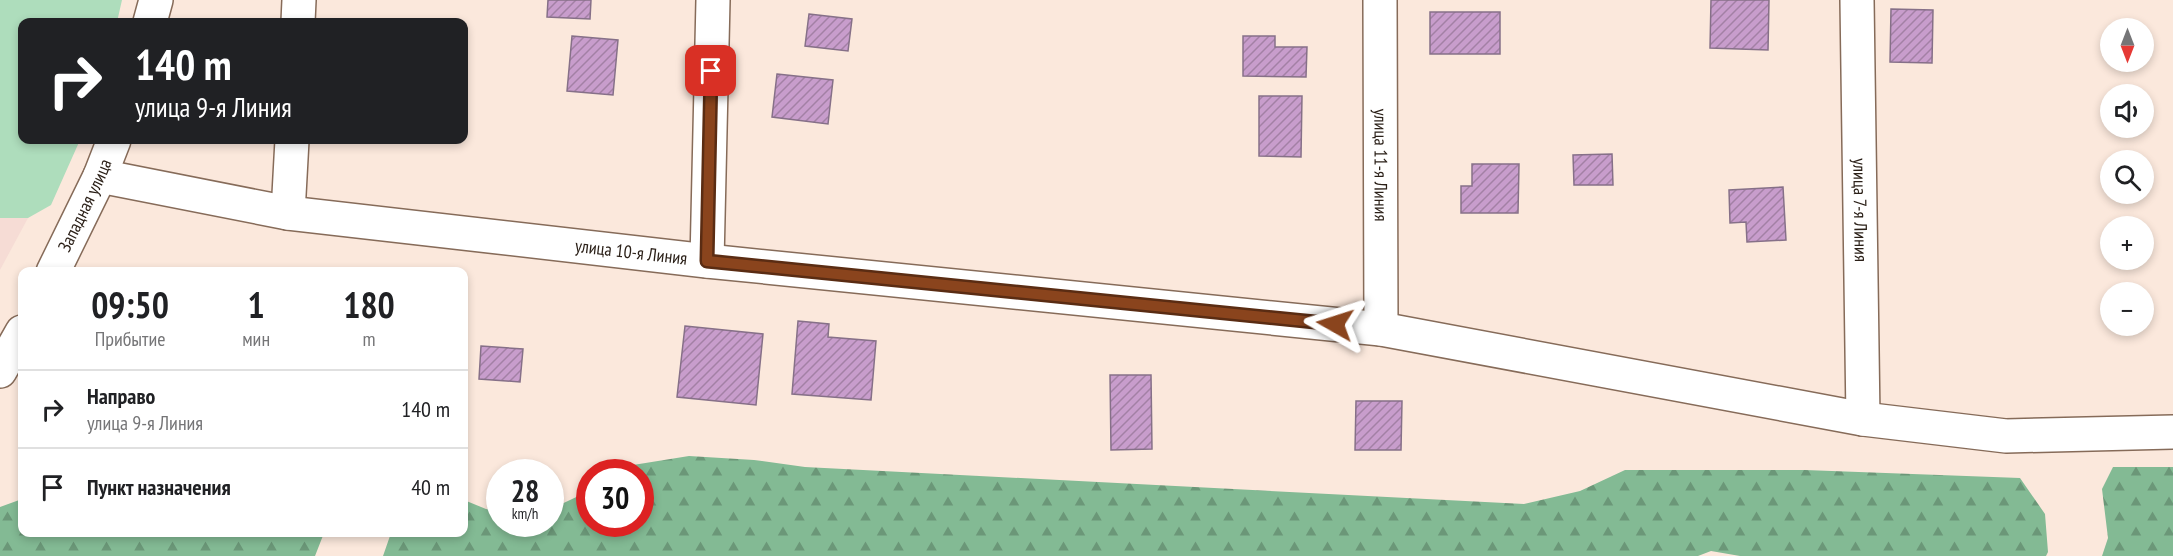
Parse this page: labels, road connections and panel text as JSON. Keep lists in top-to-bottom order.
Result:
{
  "streets": {
    "street": [
      "улица 11-я Линия",
      "Западная улица",
      "улица 7-я Линия",
      "улица 10-я Линия"
    ]
  },
  "crossings": [
    ["улица 11-я Линия", "улица 10-я Линия"],
    ["Западная улица", "улица 10-я Линия"],
    ["улица 7-я Линия", "улица 10-я Линия"]
  ],
  "north": "bottom",
  "page": {
    "map_buttons": ["+", "−"],
    "turn": ["140 m", "улица 9-я Линия"],
    "eta": [
      "09:50",
      "Прибытие",
      "1",
      "мин",
      "180",
      "m"
    ],
    "list": [
      {
        "name": "Направо",
        "note": "улица 9-я Линия",
        "value": "140 m"
      },
      {
        "name": "Пункт назначения",
        "value": "40 m"
      }
    ],
    "speed": "28 km/h",
    "limit": "30"
  }
}
